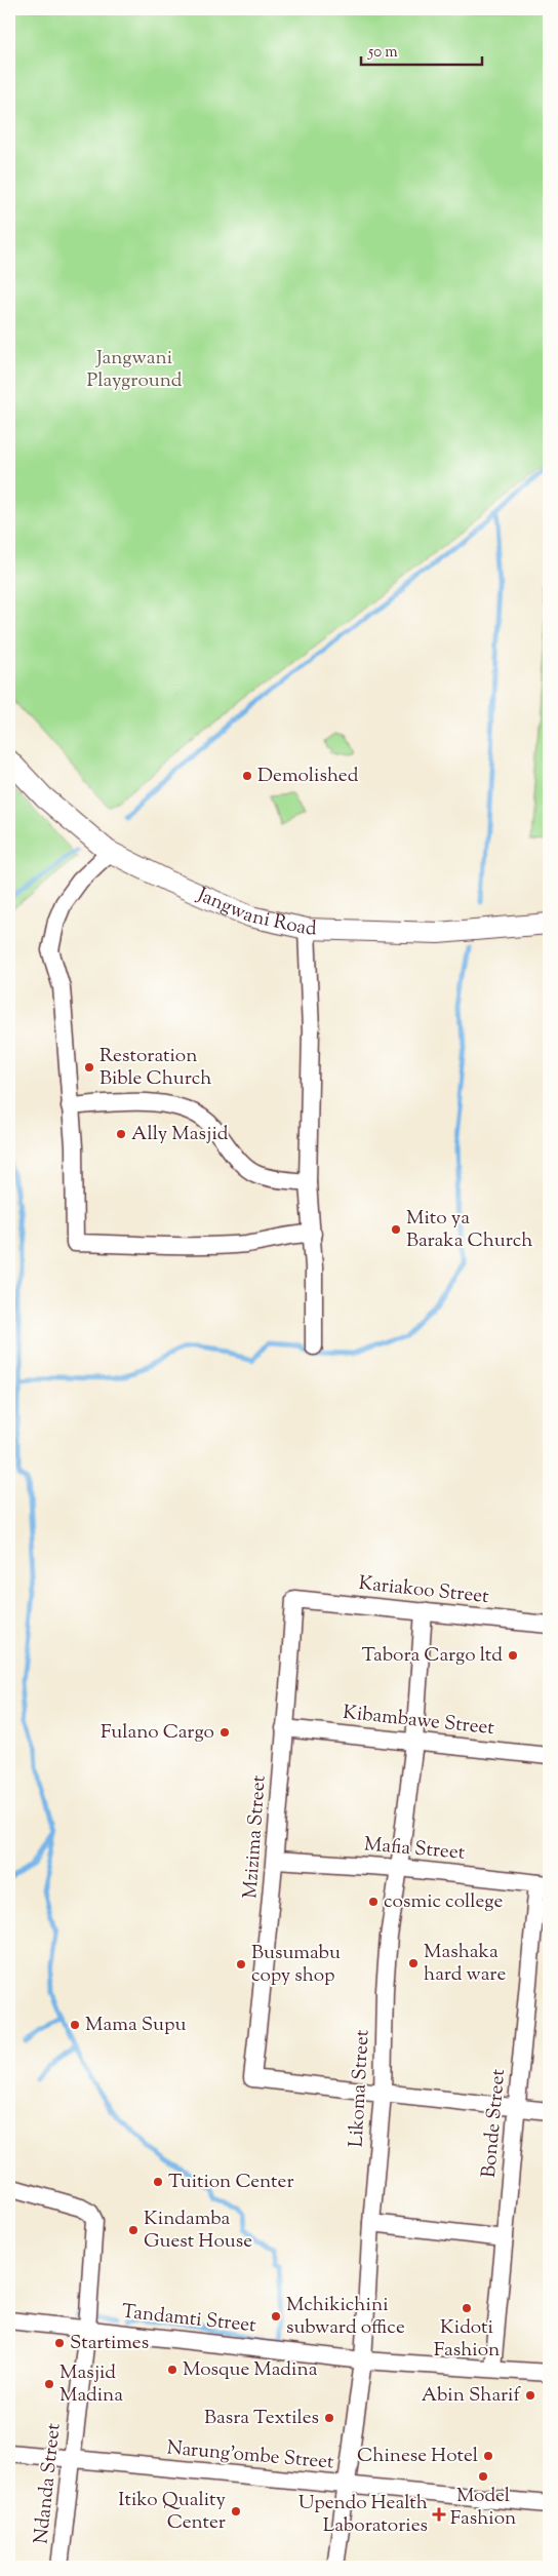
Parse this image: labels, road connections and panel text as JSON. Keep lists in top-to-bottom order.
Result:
{
  "streets": {
    "street": [
      "Jangwani Road",
      "Kariakoo Street",
      "Kibambawe Street",
      "Mzizima Street",
      "Mafia Street",
      "Likoma Street",
      "Bonde Street",
      "Tandamti Street",
      "Narung'ombe Street",
      "Ndanda Street"
    ]
  },
  "crossings": [
    ["Kariakoo Street", "Mzizima Street"],
    ["Kariakoo Street", "Likoma Street"],
    ["Kibambawe Street", "Mzizima Street"],
    ["Kibambawe Street", "Likoma Street"],
    ["Mzizima Street", "Mafia Street"],
    ["Mzizima Street", "Likoma Street"],
    ["Mafia Street", "Likoma Street"],
    ["Mafia Street", "Bonde Street"],
    ["Likoma Street", "Tandamti Street"],
    ["Likoma Street", "Narung'ombe Street"],
    ["Bonde Street", "Tandamti Street"],
    ["Tandamti Street", "Ndanda Street"],
    ["Narung'ombe Street", "Ndanda Street"]
  ],
  "parks": ["Jangwani Playground"],
  "places": {
    "other": [
      "Demolished",
      "Restoration Bible Church",
      "Ally Masjid",
      "Mito ya Baraka Church",
      "Tabora Cargo ltd",
      "Fulano Cargo",
      "cosmic college",
      "Mashaka hard ware",
      "Busumabu copy shop",
      "Mama Supu",
      "Tuition Center",
      "Kindamba Guest House",
      "Kidoti Fashion",
      "Mchikichini subward office",
      "Startimes",
      "Mosque Madina",
      "Masjid Madina",
      "Abin Sharif",
      "Basra Textiles",
      "Chinese Hotel",
      "Model Fashion",
      "Itiko Quality Center"
    ],
    "health": ["Upendo Health Laboratories"]
  },
  "scale_bar": "50 m"
}
